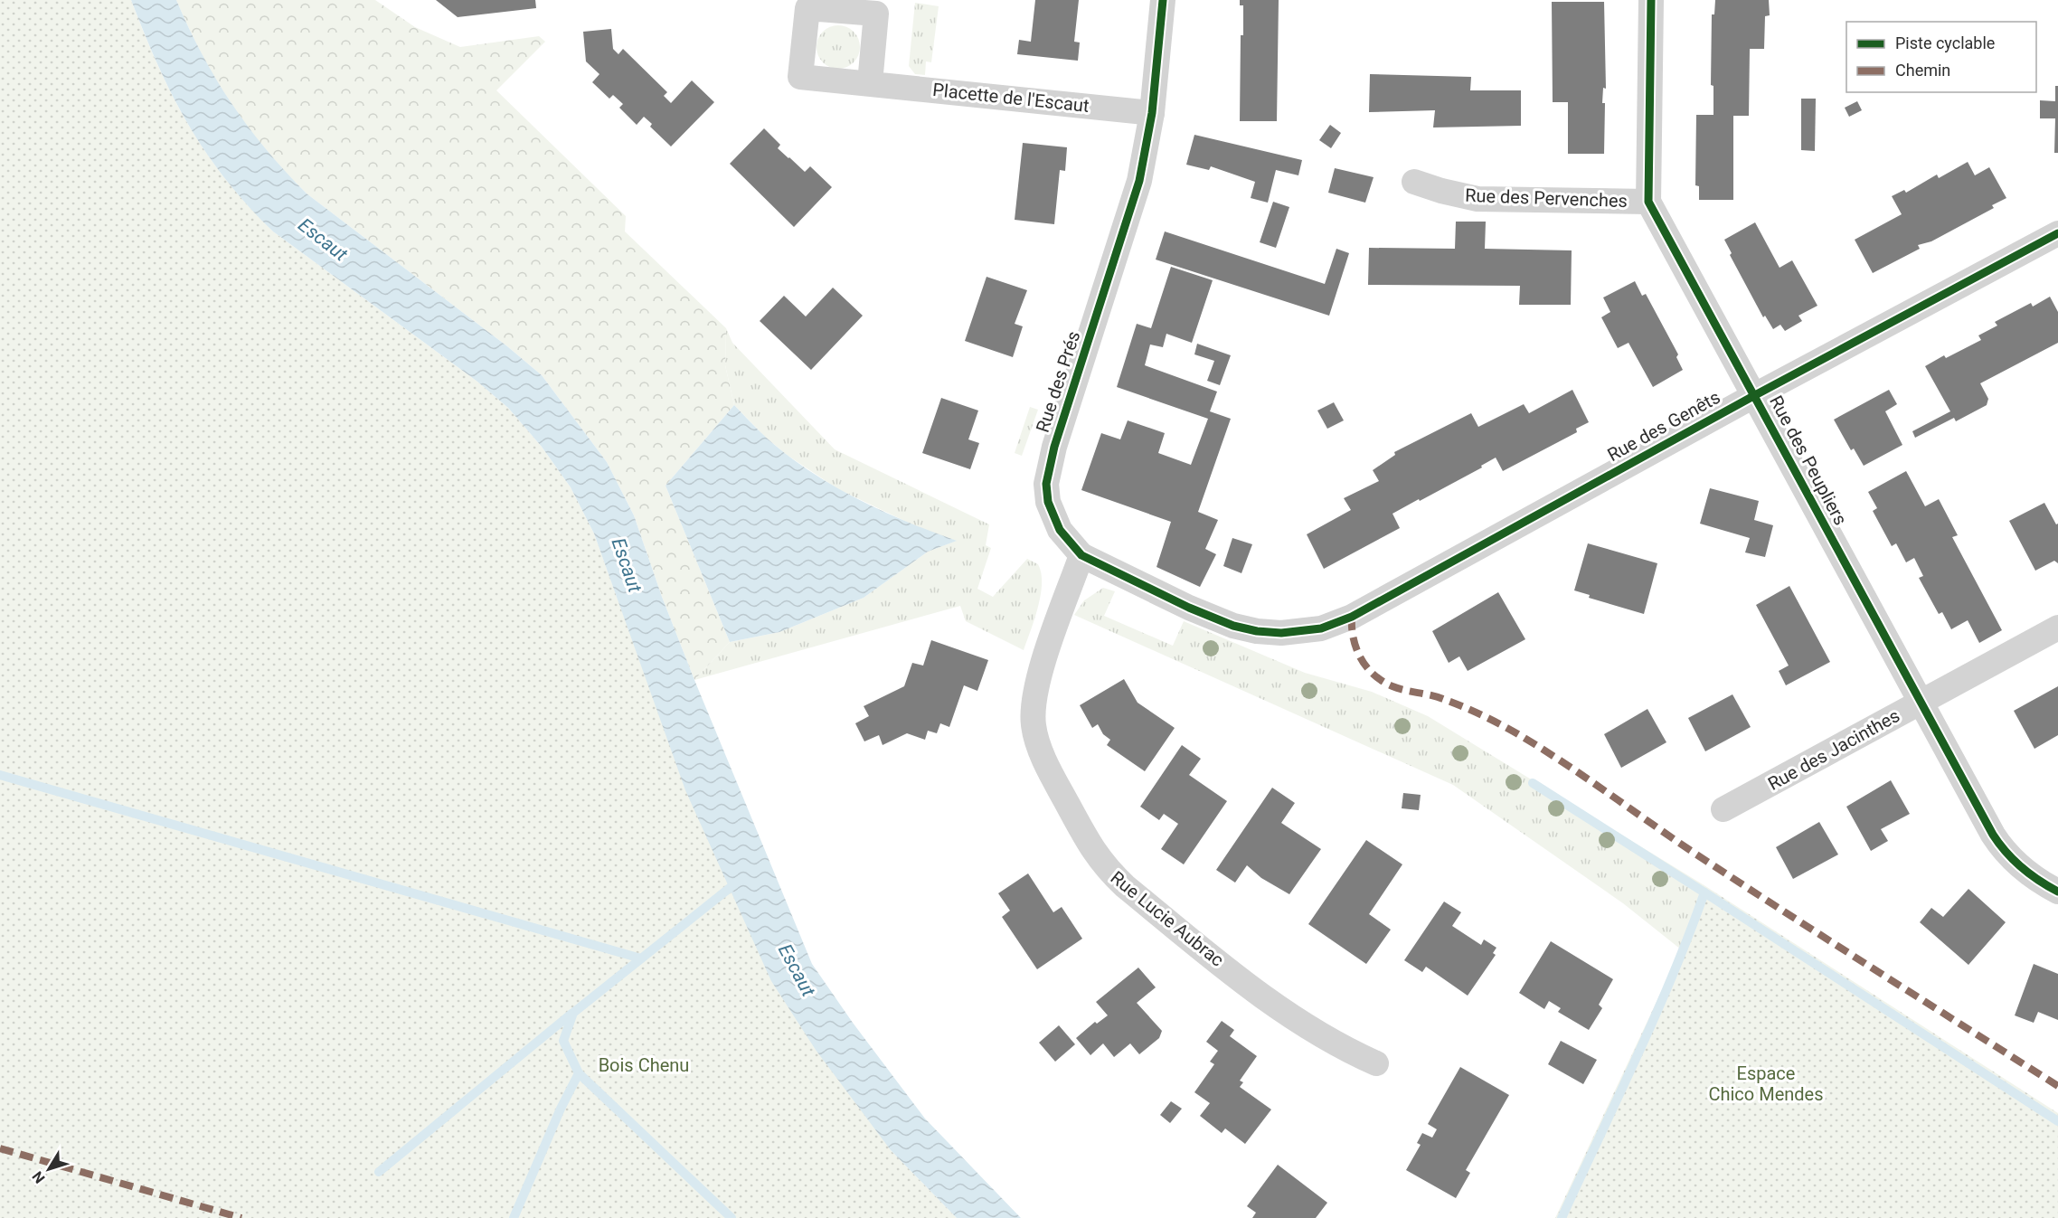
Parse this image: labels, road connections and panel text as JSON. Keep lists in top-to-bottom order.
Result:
{
  "streets": {
    "street": [
      "Placette de l'Escaut",
      "Rue des Pervenches",
      "Rue des Prés",
      "Rue des Genêts",
      "Rue des Peupliers",
      "Rue des Jacinthes",
      "Rue Lucie Aubrac"
    ]
  },
  "crossings": [
    ["Placette de l'Escaut", "Rue des Prés"],
    ["Rue des Pervenches", "Rue des Peupliers"],
    ["Rue des Prés", "Rue des Genêts"],
    ["Rue des Prés", "Rue Lucie Aubrac"],
    ["Rue des Genêts", "Rue des Peupliers"],
    ["Rue des Peupliers", "Rue des Jacinthes"]
  ],
  "water": ["Escaut"],
  "parks": ["Bois Chenu", "Espace Chico Mendes"],
  "legend": ["Piste cyclable", "Chemin"],
  "north": "bottom left"
}
